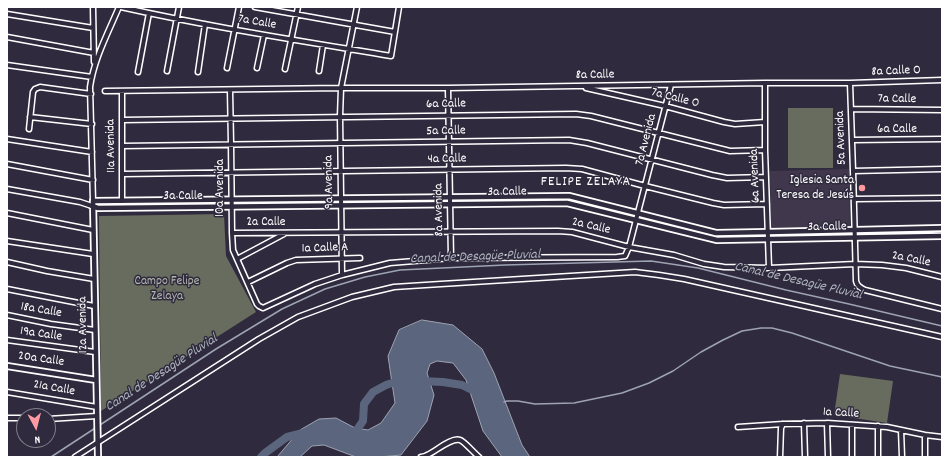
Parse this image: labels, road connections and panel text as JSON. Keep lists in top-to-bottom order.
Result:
{
  "streets": {
    "street": [
      "7a Calle",
      "8a Calle O",
      "8a Calle",
      "7a Calle O",
      "6a Calle",
      "5a Calle",
      "5a Avenida",
      "7a Avenida",
      "11a Avenida",
      "4a Calle",
      "6a Avenida",
      "9a Avenida",
      "10a Avenida",
      "3a Calle",
      "8a Avenida",
      "2a Calle",
      "1a Calle A",
      "18a Calle",
      "12a Avenida",
      "19a Calle",
      "20a Calle",
      "21a Calle",
      "1a Calle"
    ]
  },
  "crossings": [
    ["7a Calle", "5a Avenida"],
    ["7a Calle", "9a Avenida"],
    ["8a Calle O", "8a Calle"],
    ["8a Calle O", "5a Avenida"],
    ["8a Calle", "7a Calle O"],
    ["8a Calle", "5a Avenida"],
    ["8a Calle", "7a Avenida"],
    ["8a Calle", "11a Avenida"],
    ["8a Calle", "6a Avenida"],
    ["8a Calle", "9a Avenida"],
    ["8a Calle", "10a Avenida"],
    ["8a Calle", "8a Avenida"],
    ["7a Calle O", "7a Avenida"],
    ["7a Calle O", "6a Avenida"],
    ["6a Calle", "5a Avenida"],
    ["6a Calle", "7a Avenida"],
    ["6a Calle", "11a Avenida"],
    ["6a Calle", "6a Avenida"],
    ["6a Calle", "9a Avenida"],
    ["6a Calle", "10a Avenida"],
    ["6a Calle", "8a Avenida"],
    ["5a Calle", "7a Avenida"],
    ["5a Calle", "11a Avenida"],
    ["5a Calle", "6a Avenida"],
    ["5a Calle", "9a Avenida"],
    ["5a Calle", "10a Avenida"],
    ["5a Calle", "8a Avenida"],
    ["5a Avenida", "3a Calle"],
    ["5a Avenida", "2a Calle"],
    ["7a Avenida", "4a Calle"],
    ["7a Avenida", "3a Calle"],
    ["7a Avenida", "2a Calle"],
    ["11a Avenida", "4a Calle"],
    ["11a Avenida", "3a Calle"],
    ["4a Calle", "6a Avenida"],
    ["4a Calle", "9a Avenida"],
    ["4a Calle", "10a Avenida"],
    ["4a Calle", "8a Avenida"],
    ["6a Avenida", "3a Calle"],
    ["6a Avenida", "2a Calle"],
    ["9a Avenida", "10a Avenida"],
    ["9a Avenida", "3a Calle"],
    ["9a Avenida", "2a Calle"],
    ["9a Avenida", "1a Calle A"],
    ["10a Avenida", "3a Calle"],
    ["10a Avenida", "2a Calle"],
    ["10a Avenida", "1a Calle A"],
    ["3a Calle", "8a Avenida"],
    ["3a Calle", "12a Avenida"],
    ["8a Avenida", "2a Calle"],
    ["18a Calle", "12a Avenida"],
    ["12a Avenida", "19a Calle"],
    ["12a Avenida", "20a Calle"],
    ["12a Avenida", "21a Calle"]
  ],
  "districts": ["FELIPE ZELAYA"],
  "water": ["Canal de Desagüe Pluvial"],
  "parks": ["Campo Felipe Zelaya"],
  "places": ["Iglesia Santa Teresa de Jesús"],
  "north": "bottom"
}
